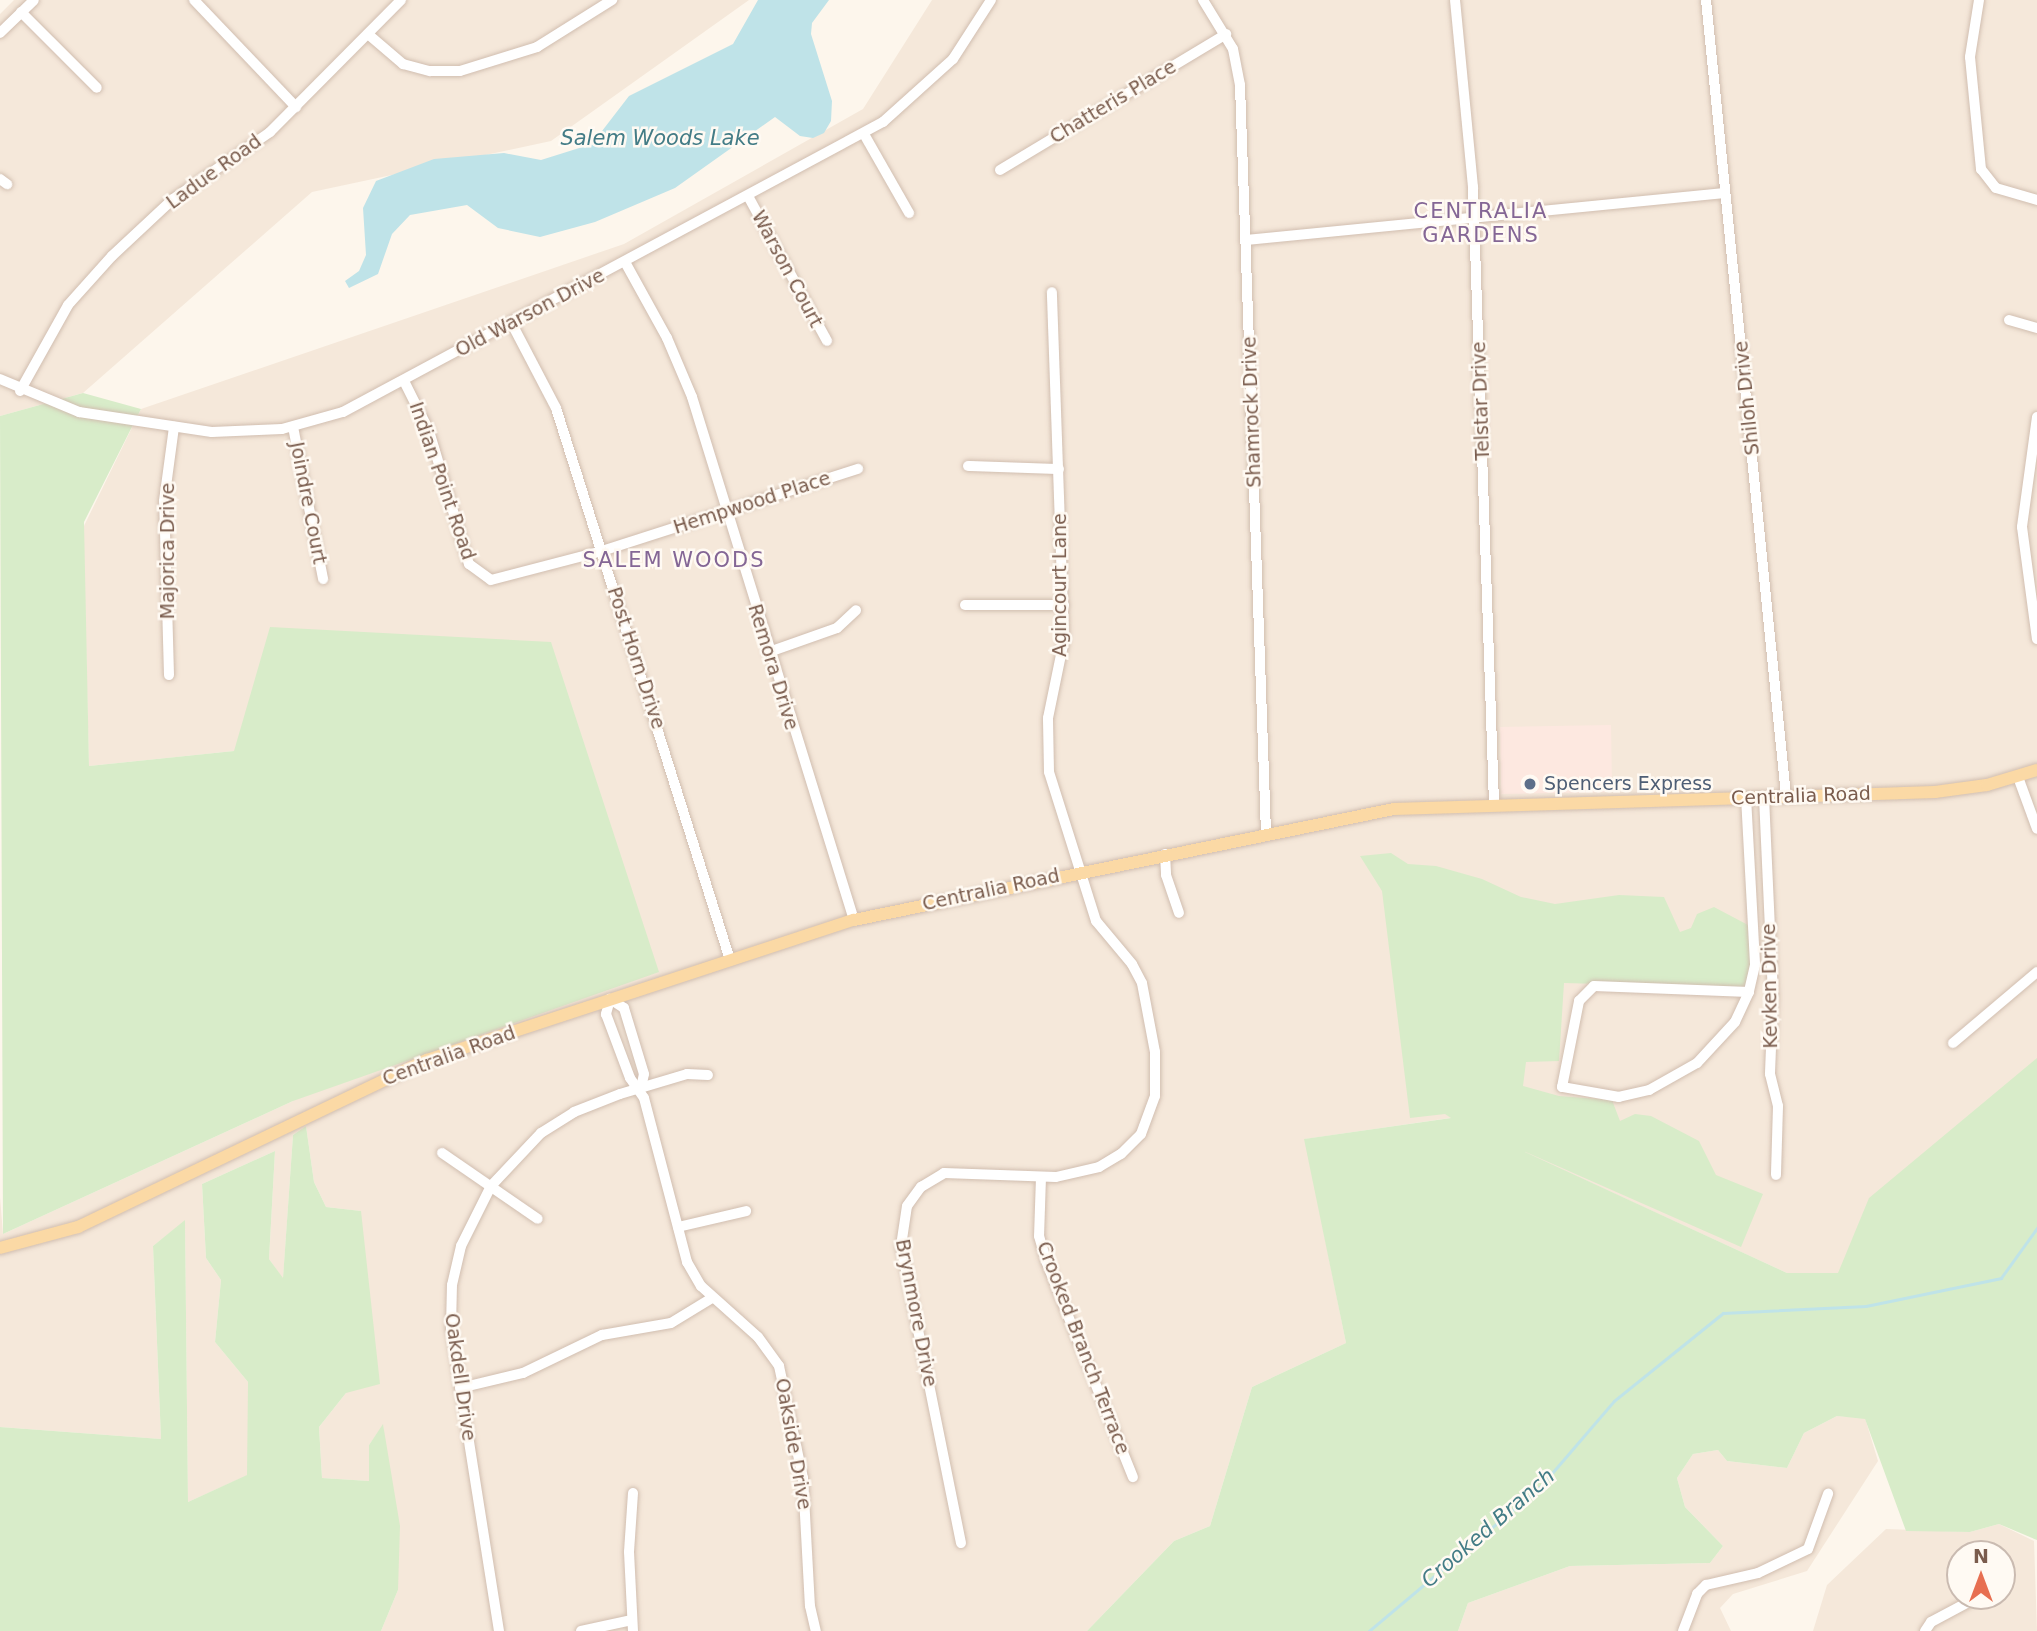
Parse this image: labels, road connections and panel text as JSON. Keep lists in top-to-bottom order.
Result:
{
  "streets": {
    "main road": ["Centralia Road"],
    "street": [
      "Chatteris Place",
      "Ladue Road",
      "Warson Court",
      "Old Warson Drive",
      "Shiloh Drive",
      "Telstar Drive",
      "Shamrock Drive",
      "Indian Point Road",
      "Joindre Court",
      "Hempwood Place",
      "Majorica Drive",
      "Agincourt Lane",
      "Post Horn Drive",
      "Remora Drive",
      "Kevken Drive",
      "Brynmore Drive",
      "Crooked Branch Terrace",
      "Oakdell Drive",
      "Oakside Drive"
    ]
  },
  "crossings": [
    ["Chatteris Place", "Shamrock Drive"],
    ["Ladue Road", "Old Warson Drive"],
    ["Warson Court", "Old Warson Drive"],
    ["Old Warson Drive", "Indian Point Road"],
    ["Old Warson Drive", "Joindre Court"],
    ["Old Warson Drive", "Majorica Drive"],
    ["Old Warson Drive", "Post Horn Drive"],
    ["Old Warson Drive", "Remora Drive"],
    ["Shiloh Drive", "Centralia Road"],
    ["Telstar Drive", "Centralia Road"],
    ["Shamrock Drive", "Centralia Road"],
    ["Indian Point Road", "Hempwood Place"],
    ["Hempwood Place", "Post Horn Drive"],
    ["Hempwood Place", "Remora Drive"],
    ["Agincourt Lane", "Centralia Road"],
    ["Agincourt Lane", "Brynmore Drive"],
    ["Post Horn Drive", "Centralia Road"],
    ["Remora Drive", "Centralia Road"],
    ["Centralia Road", "Kevken Drive"],
    ["Centralia Road", "Brynmore Drive"],
    ["Centralia Road", "Oakside Drive"],
    ["Brynmore Drive", "Crooked Branch Terrace"],
    ["Oakdell Drive", "Oakside Drive"]
  ],
  "districts": ["CENTRALIA GARDENS", "SALEM WOODS"],
  "water": ["Salem Woods Lake", "Crooked Branch"],
  "places": ["Spencers Express"],
  "north": "top"
}
